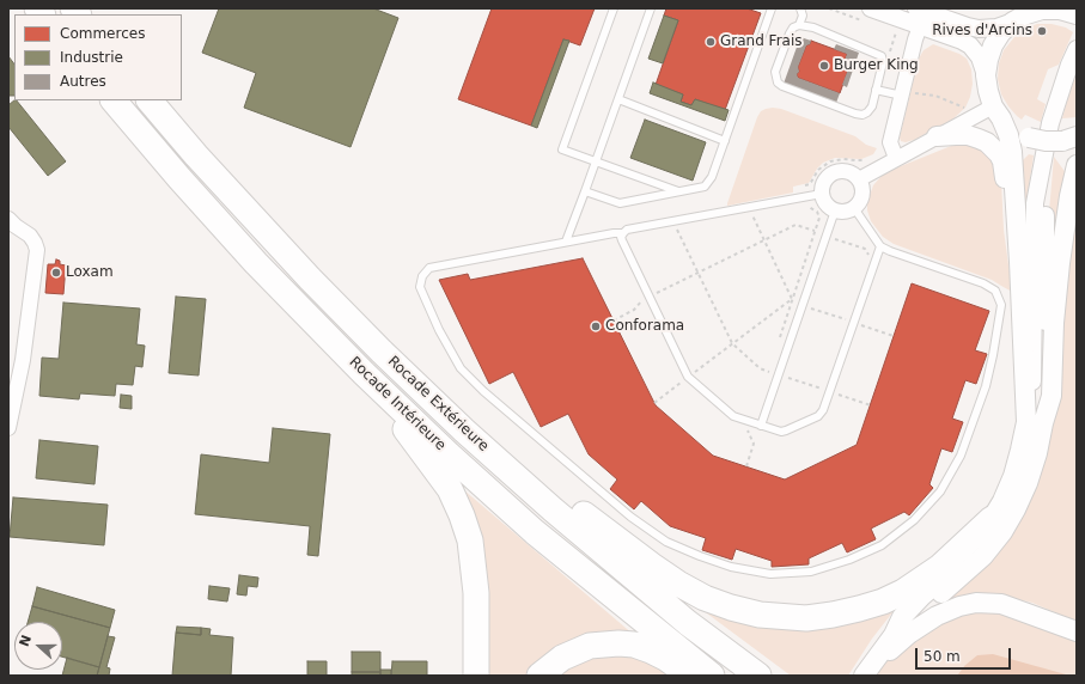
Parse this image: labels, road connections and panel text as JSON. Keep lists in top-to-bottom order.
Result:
{
  "streets": {
    "highway": ["Rocade Intérieure", "Rocade Extérieure"]
  },
  "places": [
    "Rives d'Arcins",
    "Grand Frais",
    "Burger King",
    "Loxam",
    "Conforama"
  ],
  "legend": ["Commerces", "Industrie", "Autres"],
  "scale_bar": "50 m",
  "north": "left"
}
